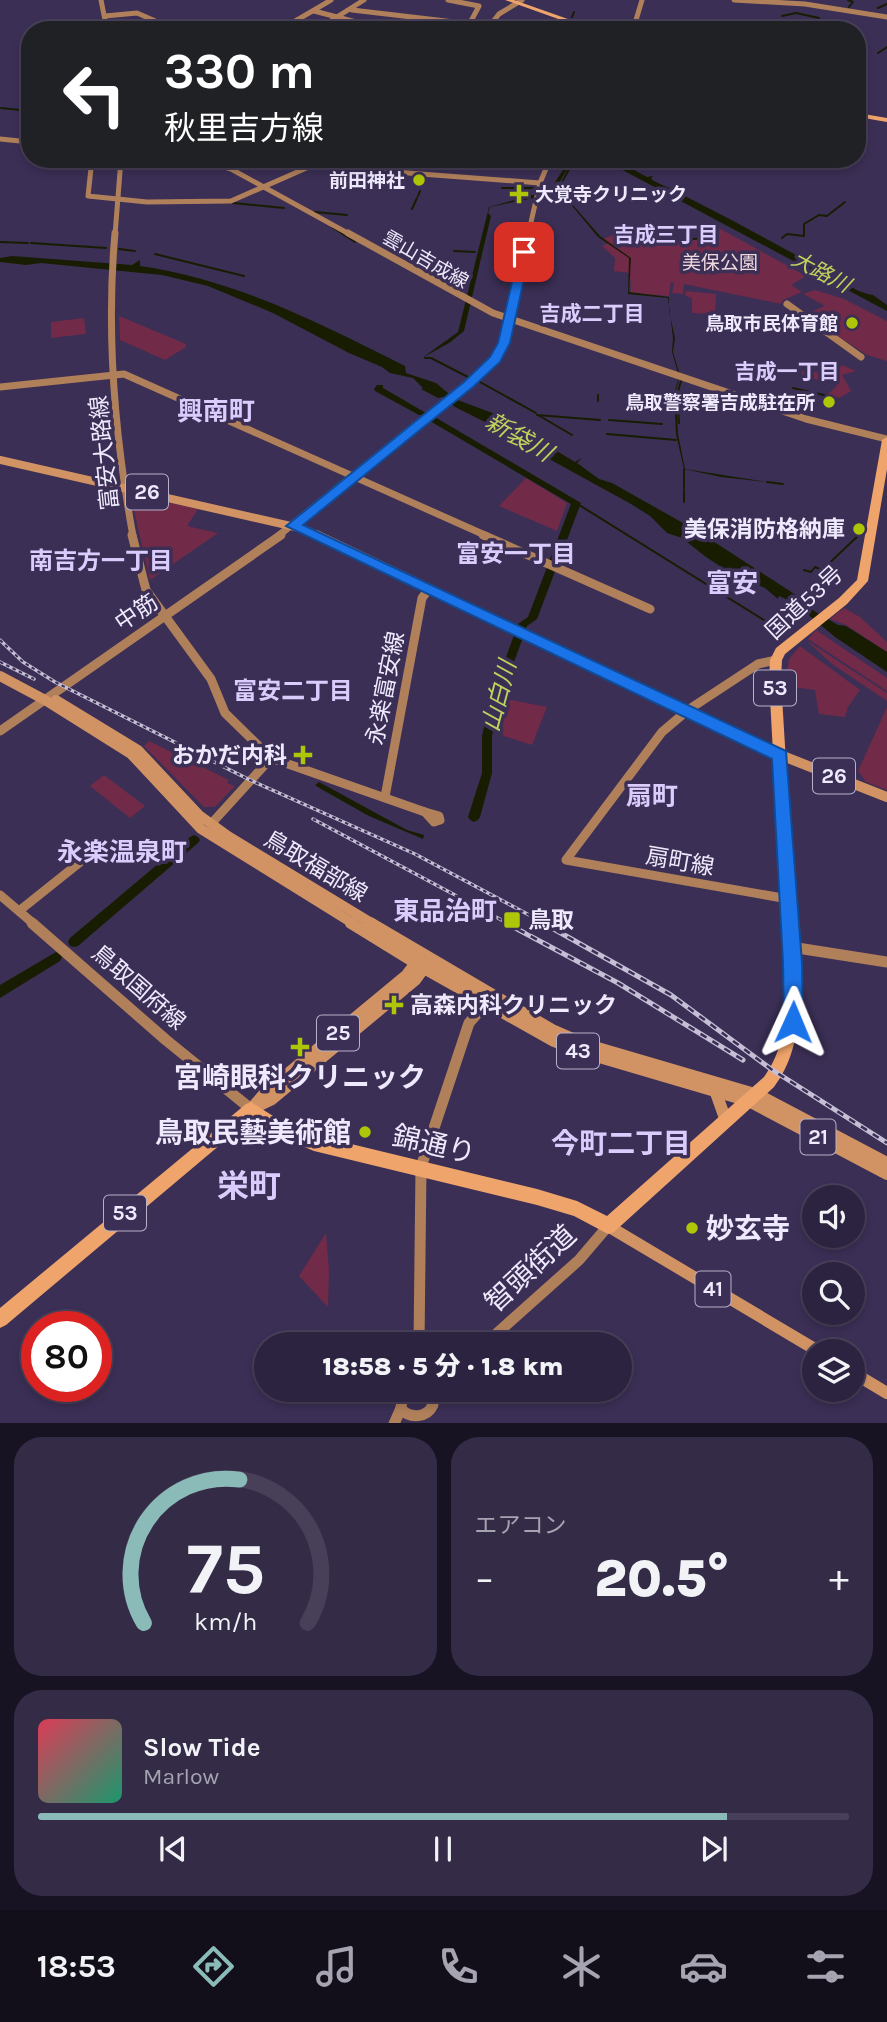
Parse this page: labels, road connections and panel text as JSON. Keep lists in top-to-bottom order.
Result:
{
  "streets": {
    "highway": ["国道53号", "53", "錦通り"],
    "main road": [
      "26",
      "鳥取福部線",
      "25",
      "43",
      "21",
      "41"
    ],
    "street": [
      "雲山吉成線",
      "富安大路線",
      "中筋",
      "永楽富安線",
      "扇町線",
      "鳥取国府線",
      "智頭街道"
    ]
  },
  "crossings": [
    ["雲山吉成線", "国道53号"],
    ["雲山吉成線", "中筋"],
    ["富安大路線", "26"],
    ["富安大路線", "中筋"],
    ["26", "国道53号"],
    ["26", "中筋"],
    ["26", "永楽富安線"],
    ["26", "扇町線"],
    ["国道53号", "扇町線"],
    ["国道53号", "鳥取福部線"],
    ["国道53号", "21"],
    ["国道53号", "錦通り"],
    ["国道53号", "智頭街道"],
    ["国道53号", "41"],
    ["中筋", "鳥取福部線"],
    ["53", "鳥取国府線"],
    ["53", "25"],
    ["53", "錦通り"],
    ["鳥取福部線", "25"],
    ["鳥取福部線", "21"],
    ["鳥取国府線", "25"],
    ["鳥取国府線", "錦通り"],
    ["25", "錦通り"],
    ["錦通り", "智頭街道"],
    ["錦通り", "41"],
    ["智頭街道", "41"]
  ],
  "districts": [
    "吉成三丁目",
    "吉成二丁目",
    "吉成一丁目",
    "興南町",
    "富安一丁目",
    "南吉方一丁目",
    "富安",
    "富安二丁目",
    "扇町",
    "永楽温泉町",
    "東品治町",
    "今町二丁目",
    "栄町"
  ],
  "water": ["大路川", "新袋川", "山白川"],
  "parks": ["美保公園"],
  "places": {
    "other": [
      "前田神社",
      "鳥取市民体育館",
      "鳥取警察署吉成駐在所",
      "美保消防格納庫",
      "鳥取民藝美術館",
      "妙玄寺"
    ],
    "health": [
      "大覚寺クリニック",
      "おかだ内科",
      "高森内科クリニック",
      "宮崎眼科クリニック"
    ],
    "transit": ["鳥取"]
  },
  "page": {
    "turn": ["330 m", "秋里吉方線"],
    "limit": "80",
    "trip": "18:58 · 5 分 · 1.8 km",
    "tile": "エアコン",
    "heat": ["−", "20.5°", "+"],
    "song": ["Slow Tide", "Marlow"],
    "tabs": "18:53",
    "gauge": ["75", "km/h"]
  }
}
